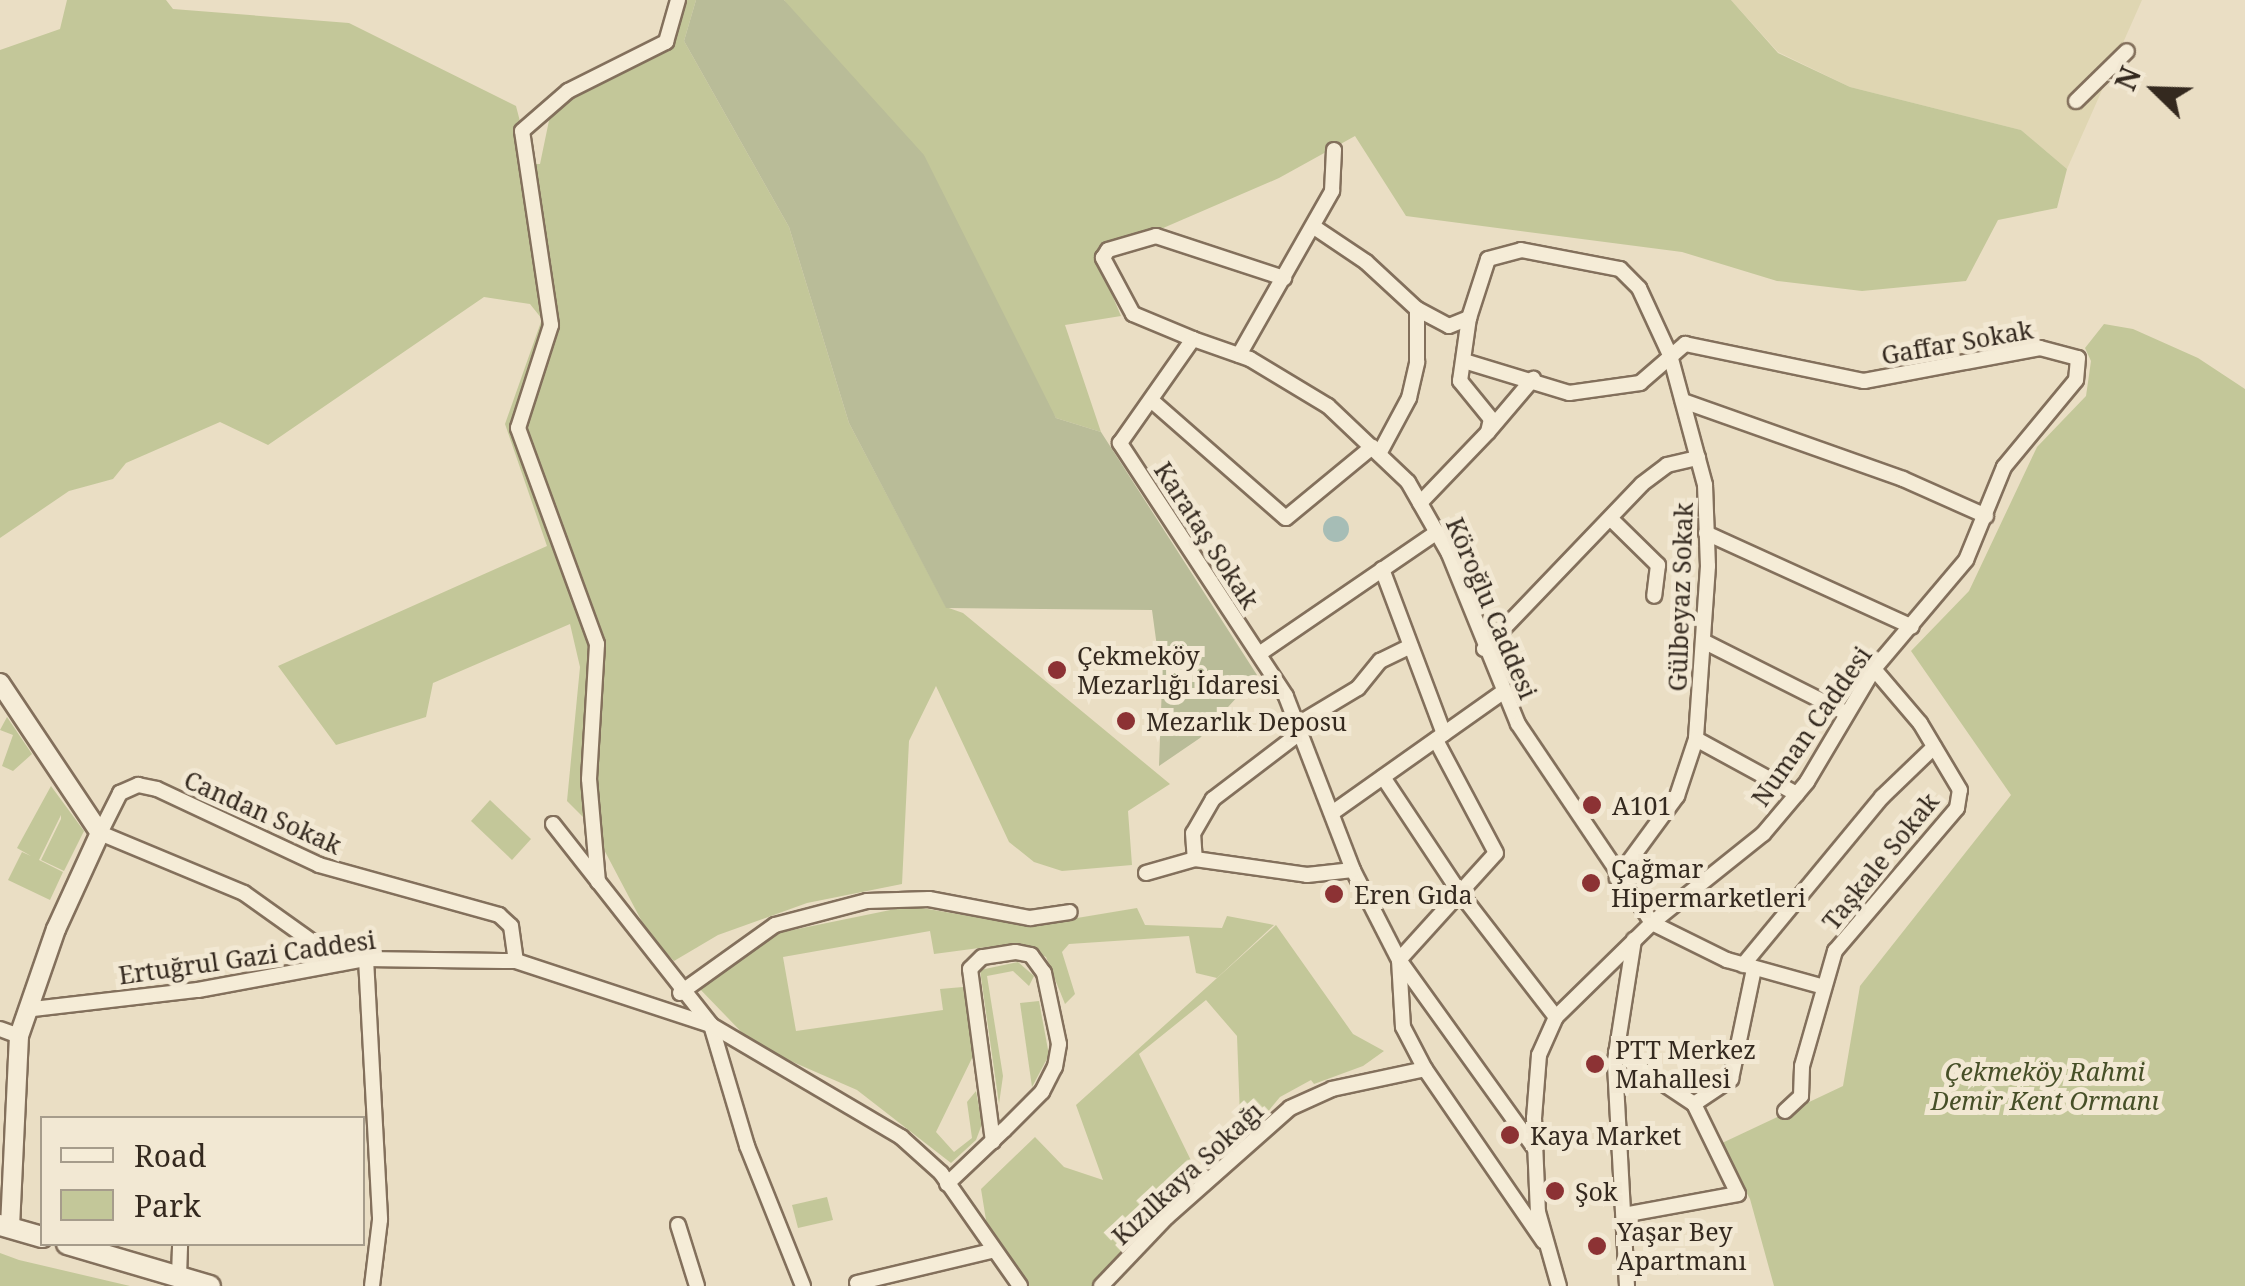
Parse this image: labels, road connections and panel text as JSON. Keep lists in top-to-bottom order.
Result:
{
  "streets": {
    "street": [
      "Gaffar Sokak",
      "Karataş Sokak",
      "Gülbeyaz Sokak",
      "Köroğlu Caddesi",
      "Numan Caddesi",
      "Candan Sokak",
      "Taşkale Sokak",
      "Ertuğrul Gazi Caddesi",
      "Kızılkaya Sokağı"
    ]
  },
  "crossings": [
    ["Gaffar Sokak", "Gülbeyaz Sokak"],
    ["Gaffar Sokak", "Numan Caddesi"],
    ["Gülbeyaz Sokak", "Köroğlu Caddesi"],
    ["Köroğlu Caddesi", "Numan Caddesi"],
    ["Köroğlu Caddesi", "Taşkale Sokak"],
    ["Numan Caddesi", "Taşkale Sokak"],
    ["Candan Sokak", "Ertuğrul Gazi Caddesi"]
  ],
  "parks": ["Çekmeköy Rahmi Demir Kent Ormanı"],
  "places": [
    "Çekmeköy Mezarlığı İdaresi",
    "Mezarlık Deposu",
    "A101",
    "Çağmar Hipermarketleri",
    "Eren Gıda",
    "PTT Merkez Mahallesi",
    "Kaya Market",
    "Şok",
    "Yaşar Bey Apartmanı"
  ],
  "legend": ["Road", "Park"],
  "north": "top left"
}
